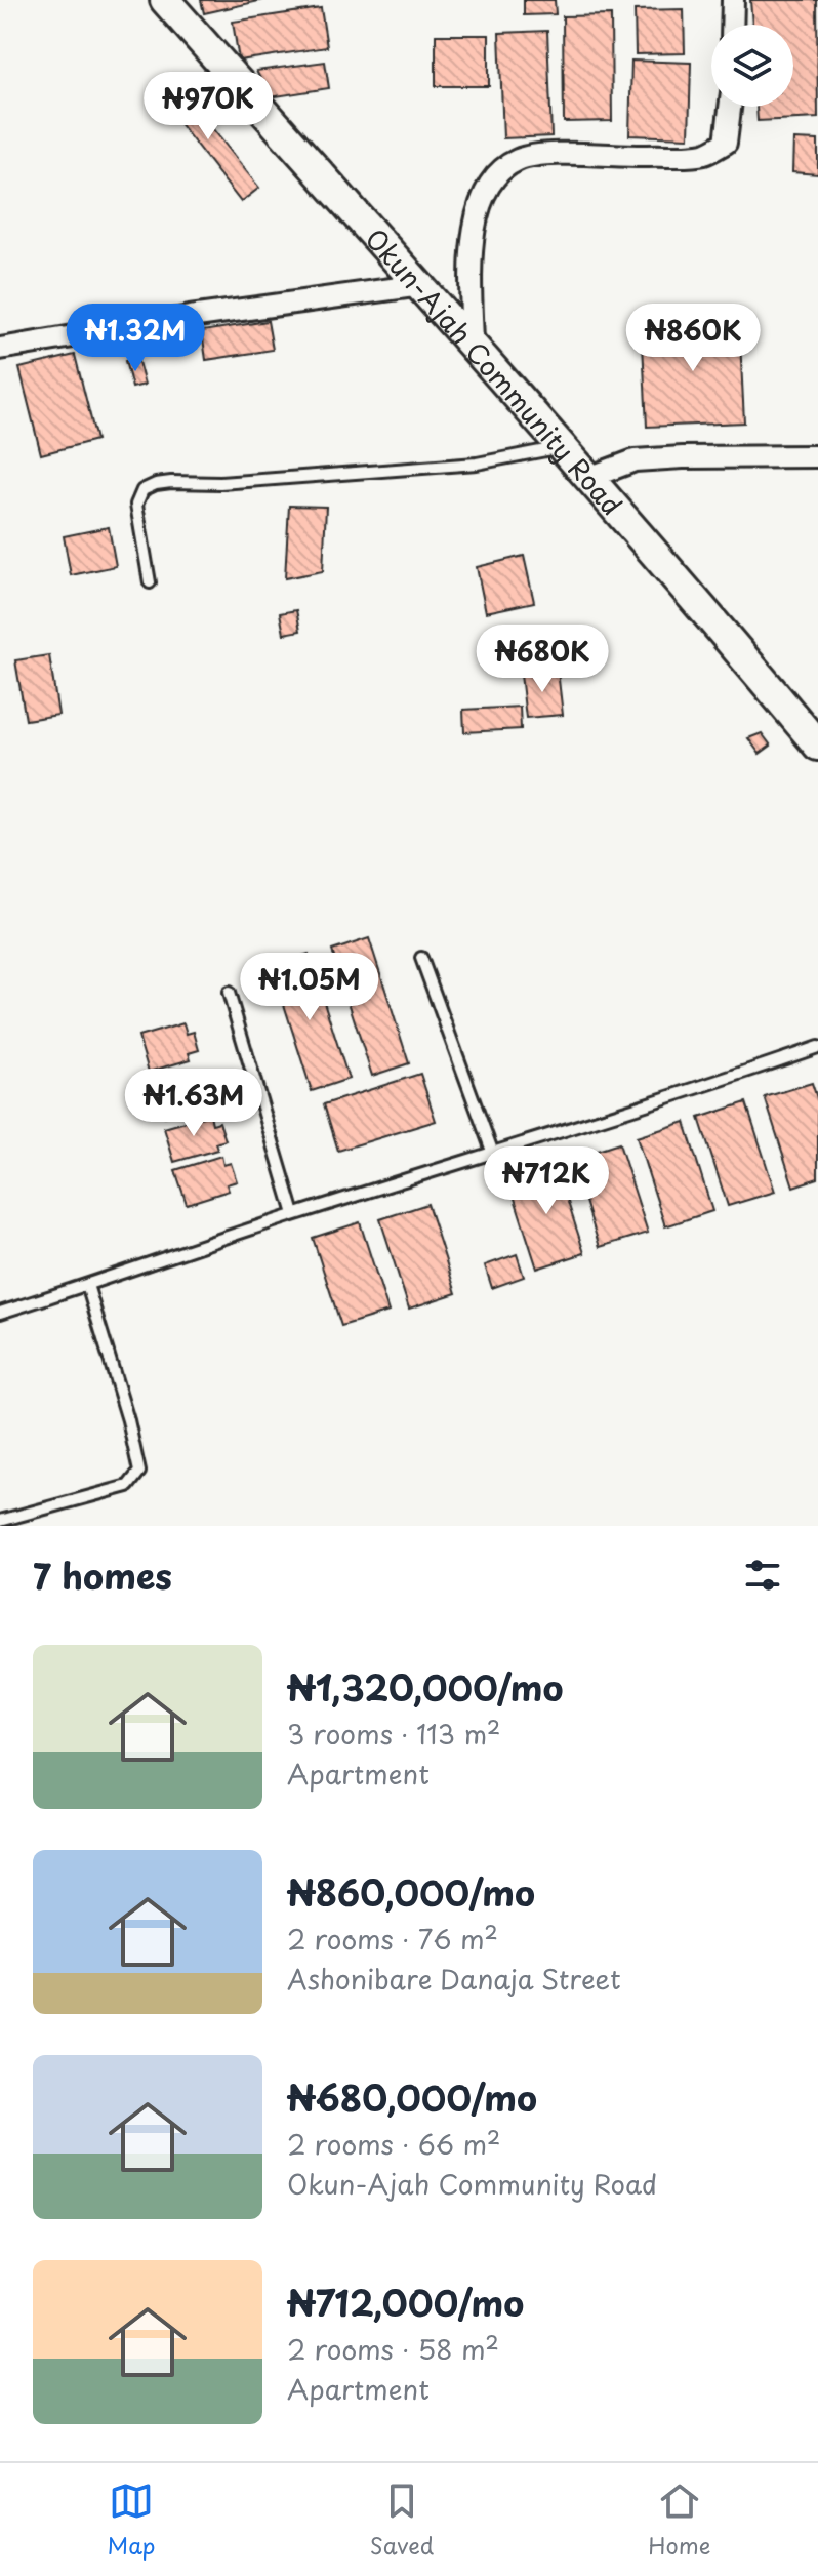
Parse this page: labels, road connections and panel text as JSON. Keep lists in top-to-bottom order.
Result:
{
  "streets": {
    "street": ["Okun-Ajah Community Road"]
  },
  "page": {
    "price": [
      "₦970K",
      "₦1.32M",
      "₦860K",
      "₦680K",
      "₦1.05M",
      "₦1.63M",
      "₦712K"
    ],
    "heading": "7 homes",
    "list": [
      {
        "name": "₦1,320,000/mo",
        "note": "3 rooms · 113 m² · Apartment"
      },
      {
        "name": "₦860,000/mo",
        "note": "2 rooms · 76 m² · Ashonibare Danaja Street"
      },
      {
        "name": "₦680,000/mo",
        "note": "2 rooms · 66 m² · Okun-Ajah Community Road"
      },
      {
        "name": "₦712,000/mo",
        "note": "2 rooms · 58 m² · Apartment"
      }
    ],
    "tabs": ["Map", "Saved", "Home"]
  }
}
